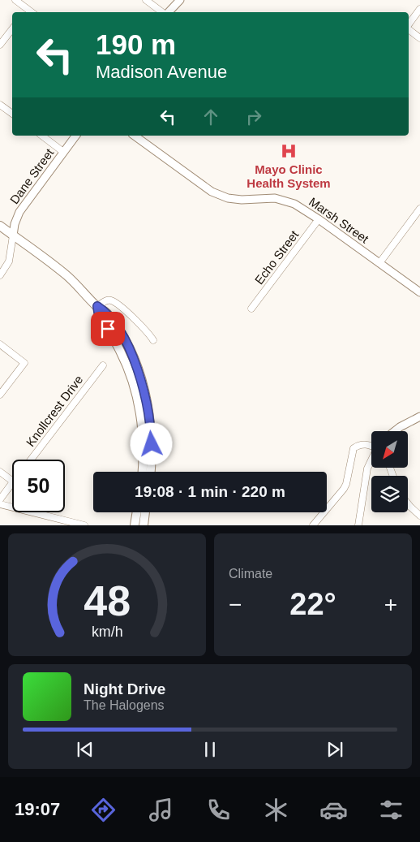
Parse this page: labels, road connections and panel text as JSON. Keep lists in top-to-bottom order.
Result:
{
  "streets": {
    "street": [
      "Dane Street",
      "Marsh Street",
      "Echo Street",
      "Knollcrest Drive"
    ]
  },
  "crossings": [
    ["Marsh Street", "Echo Street"]
  ],
  "places": {
    "hospital": ["Mayo Clinic Health System"]
  },
  "north": "bottom left",
  "page": {
    "turn": ["190 m", "Madison Avenue"],
    "limit": "50",
    "trip": "19:08 · 1 min · 220 m",
    "tile": "Climate",
    "heat": ["−", "22°", "+"],
    "song": ["Night Drive", "The Halogens"],
    "tabs": "19:07",
    "gauge": ["48", "km/h"]
  }
}
